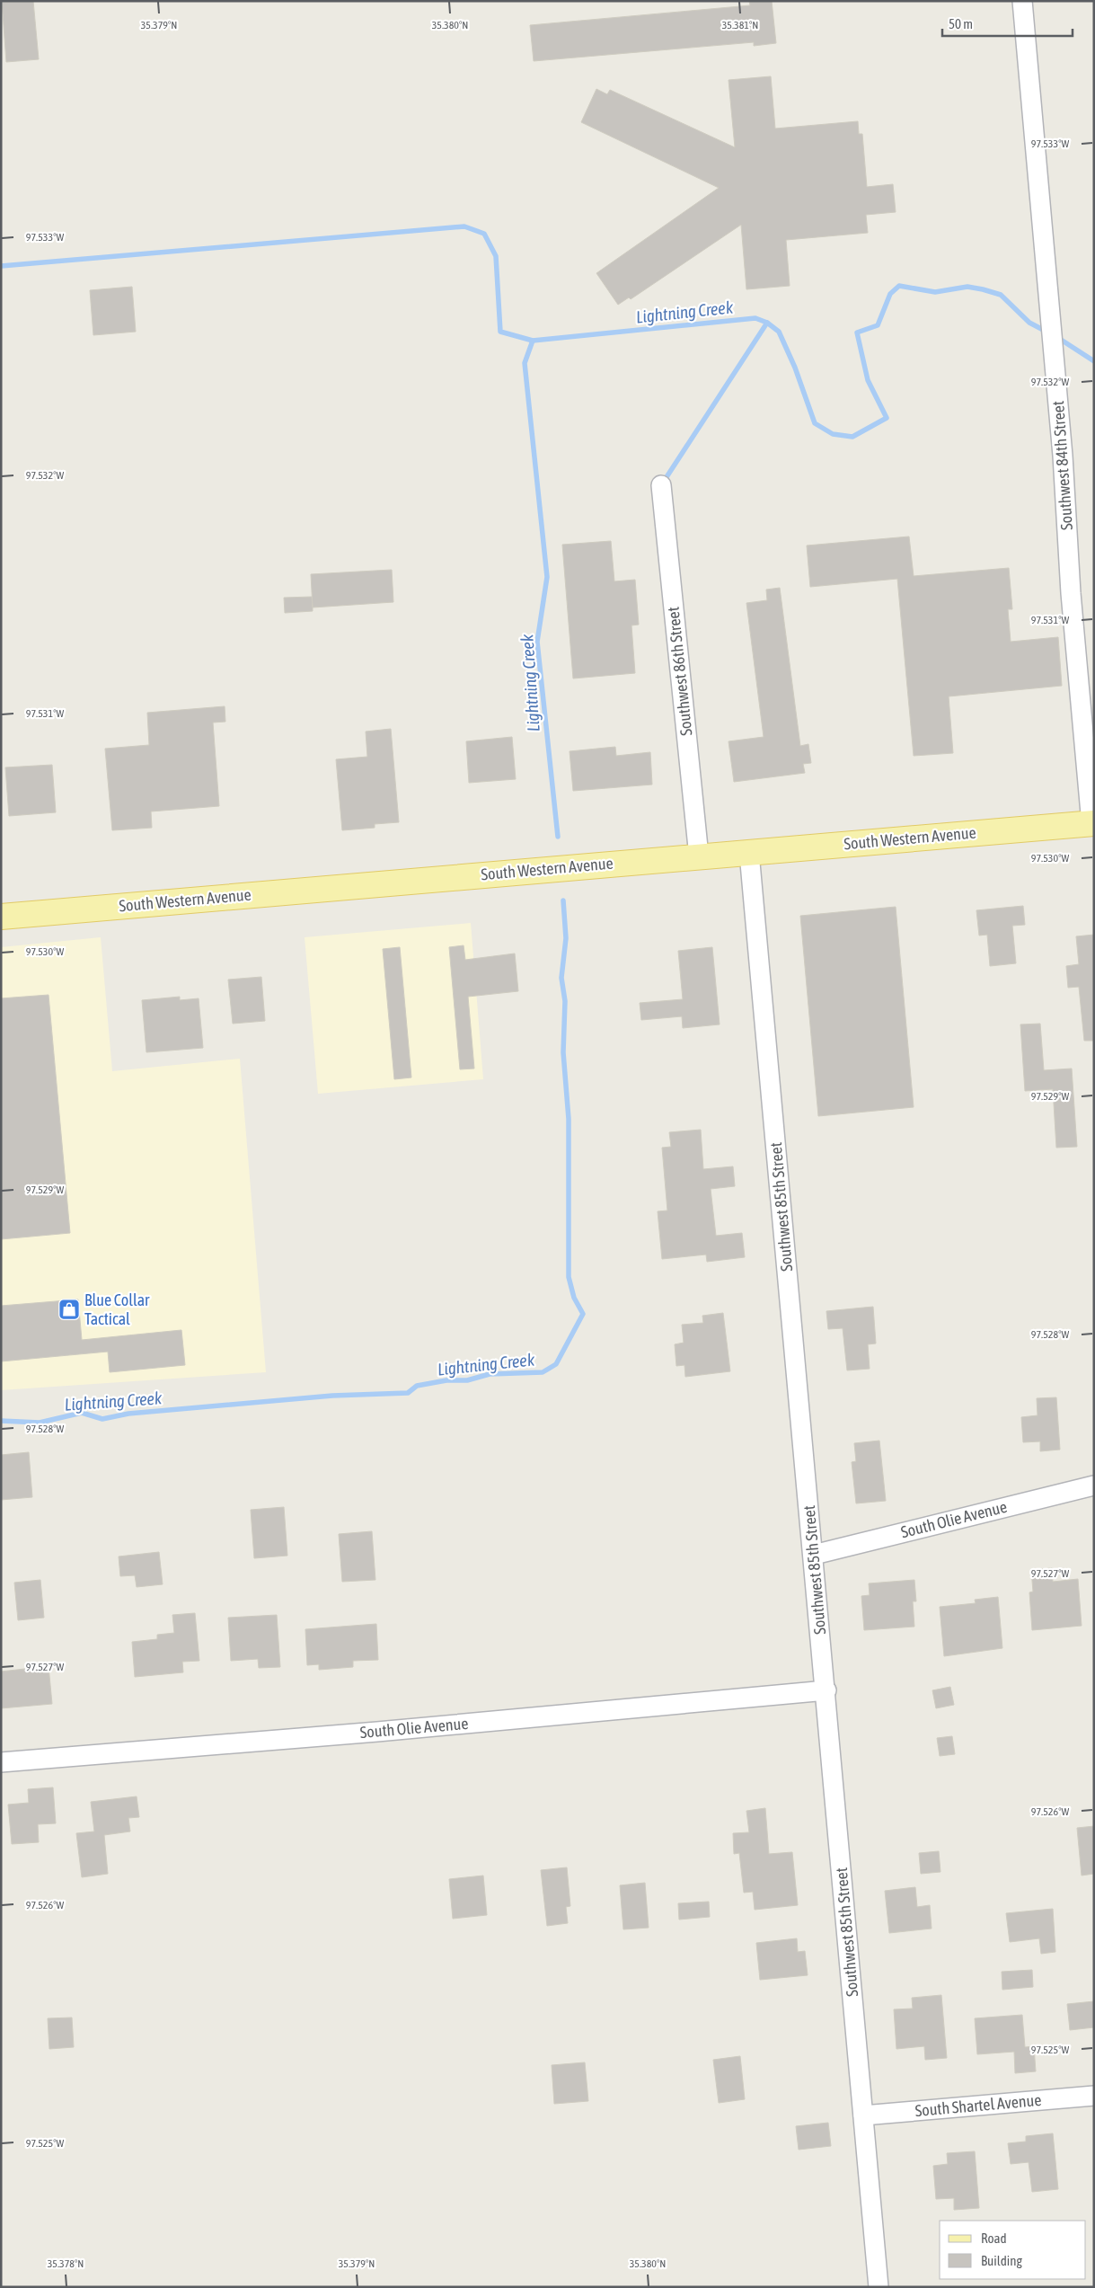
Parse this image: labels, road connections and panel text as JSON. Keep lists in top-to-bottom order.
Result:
{
  "streets": {
    "main road": ["South Western Avenue"],
    "street": [
      "Southwest 84th Street",
      "Southwest 86th Street",
      "Southwest 85th Street",
      "South Olie Avenue",
      "South Shartel Avenue"
    ]
  },
  "crossings": [
    ["Southwest 84th Street", "South Western Avenue"],
    ["Southwest 86th Street", "South Western Avenue"],
    ["South Western Avenue", "Southwest 85th Street"],
    ["Southwest 85th Street", "South Olie Avenue"],
    ["Southwest 85th Street", "South Shartel Avenue"]
  ],
  "water": ["Lightning Creek"],
  "places": {
    "shop": ["Blue Collar Tactical"]
  },
  "legend": ["Road", "Building"],
  "scale_bar": "50 m",
  "coordinates": [
    "35.379°N",
    "35.380°N",
    "35.381°N",
    "97.533°W",
    "97.532°W",
    "97.531°W",
    "97.530°W",
    "97.529°W",
    "97.528°W",
    "97.527°W",
    "97.526°W",
    "97.525°W",
    "35.378°N"
  ]
}
